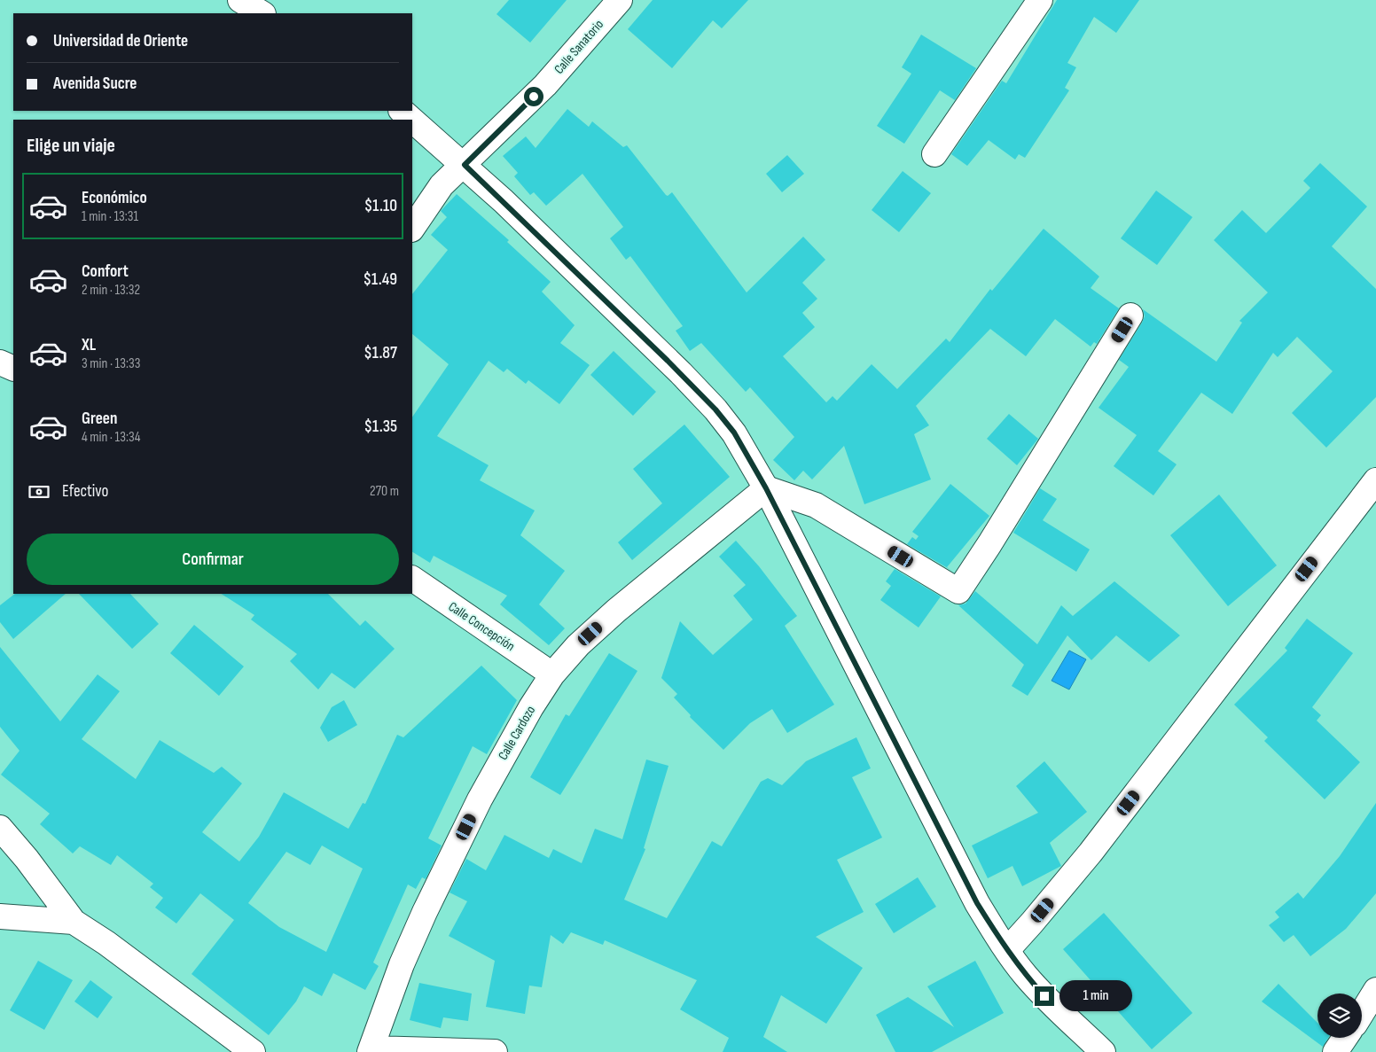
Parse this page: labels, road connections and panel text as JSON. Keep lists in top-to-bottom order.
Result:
{
  "streets": {
    "street": ["Calle Sanatorio", "Calle Concepción", "Calle Cardozo"]
  },
  "crossings": [
    ["Calle Concepción", "Calle Cardozo"]
  ],
  "page": {
    "banner": ["Universidad de Oriente", "Avenida Sucre"],
    "heading": "Elige un viaje",
    "list": [
      {
        "name": "Económico",
        "note": "1 min · 13:31",
        "value": "$1.10"
      },
      {
        "name": "Confort",
        "note": "2 min · 13:32",
        "value": "$1.49"
      },
      {
        "name": "XL",
        "note": "3 min · 13:33",
        "value": "$1.87"
      },
      {
        "name": "Green",
        "note": "4 min · 13:34",
        "value": "$1.35"
      }
    ],
    "pay": ["Efectivo", "270 m"],
    "buttons": "Confirmar",
    "bubble": "1 min"
  }
}
